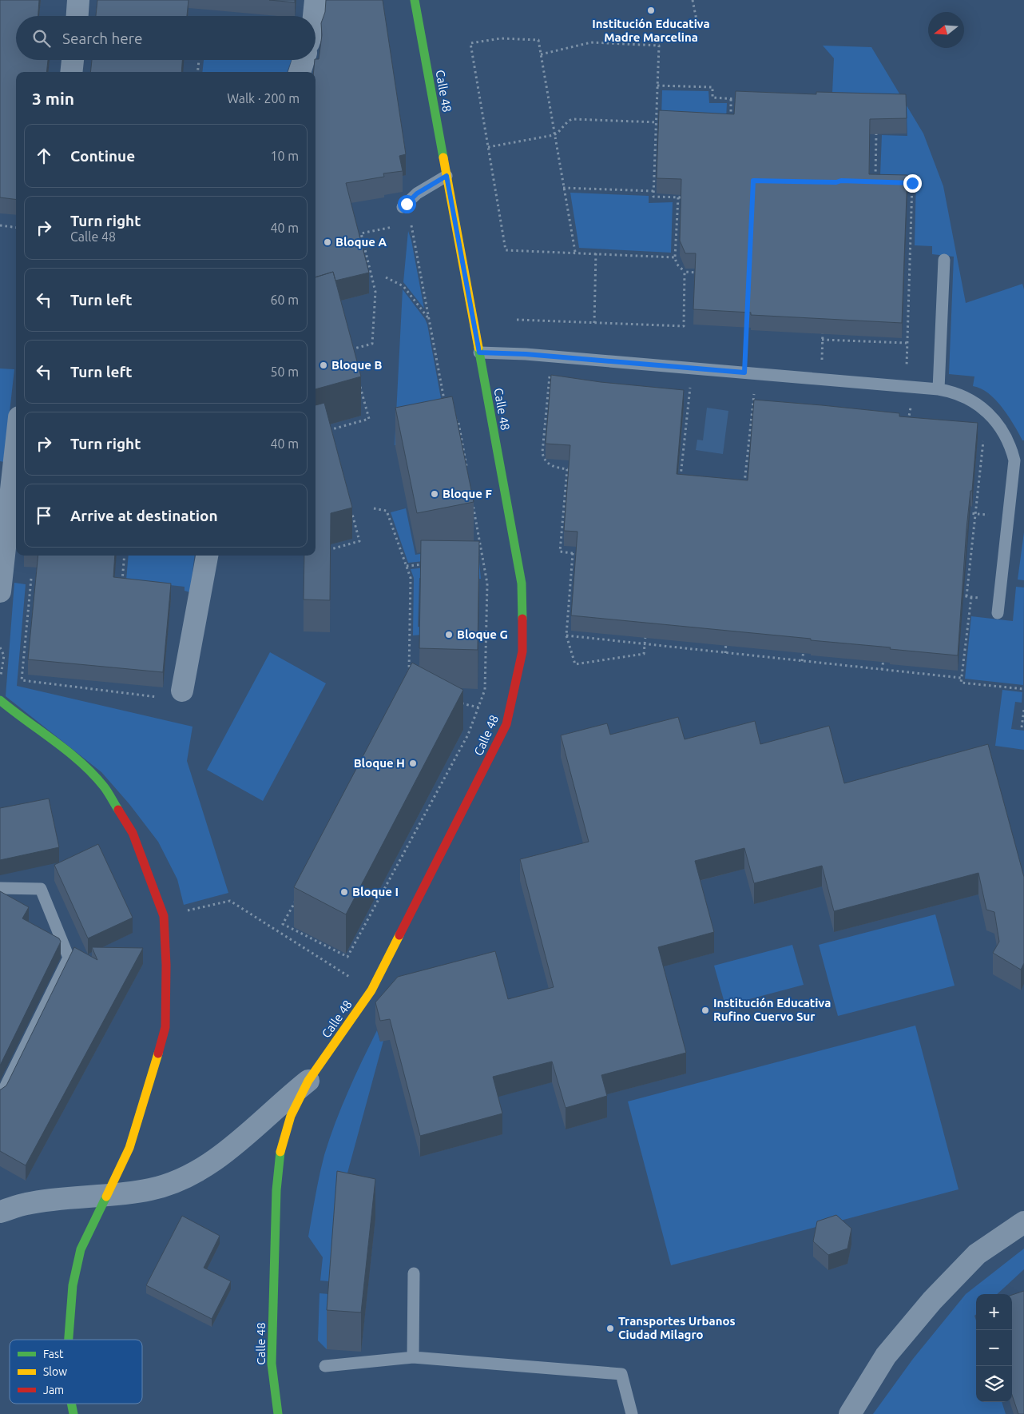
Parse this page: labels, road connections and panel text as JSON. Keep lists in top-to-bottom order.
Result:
{
  "streets": {
    "street": ["Calle 48"]
  },
  "places": [
    "Institución Educativa Madre Marcelina",
    "Bloque A",
    "Bloque B",
    "Bloque F",
    "Bloque G",
    "Bloque H",
    "Bloque I",
    "Institución Educativa Rufino Cuervo Sur",
    "Transportes Urbanos Ciudad Milagro"
  ],
  "legend": ["Fast", "Slow", "Jam"],
  "north": "left",
  "page": {
    "search": "Search here",
    "heading": ["3 min", "Walk · 200 m"],
    "list": [
      ["Continue", "10 m"],
      ["Turn right", "Calle 48", "40 m"],
      ["Turn left", "60 m"],
      ["Turn left", "50 m"],
      ["Turn right", "40 m"],
      "Arrive at destination"
    ],
    "map_buttons": ["+", "−"]
  }
}
